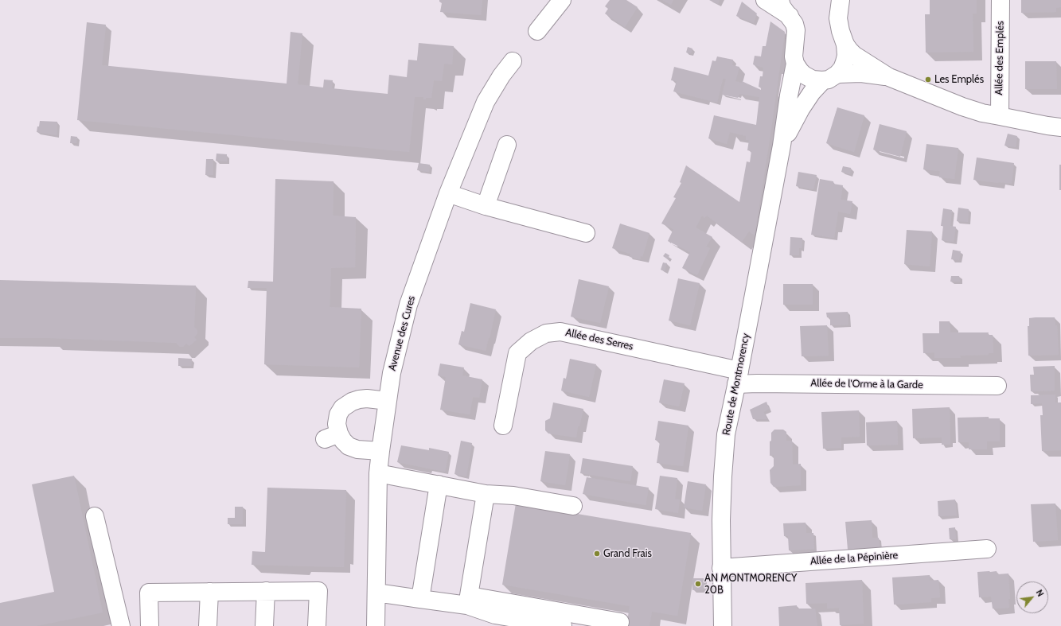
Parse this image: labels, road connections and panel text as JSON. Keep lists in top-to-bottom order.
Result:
{
  "streets": {
    "street": [
      "Allée des Emplés",
      "Avenue des Cures",
      "Allée des Serres",
      "Route de Montmorency",
      "Allée de l'Orme à la Garde",
      "Allée de la Pépinière"
    ]
  },
  "crossings": [
    ["Allée des Serres", "Route de Montmorency"],
    ["Allée des Serres", "Allée de l'Orme à la Garde"],
    ["Route de Montmorency", "Allée de l'Orme à la Garde"],
    ["Route de Montmorency", "Allée de la Pépinière"]
  ],
  "places": ["Les Emplés", "Grand Frais", "AN MONTMORENCY 20B"],
  "north": "top right"
}
